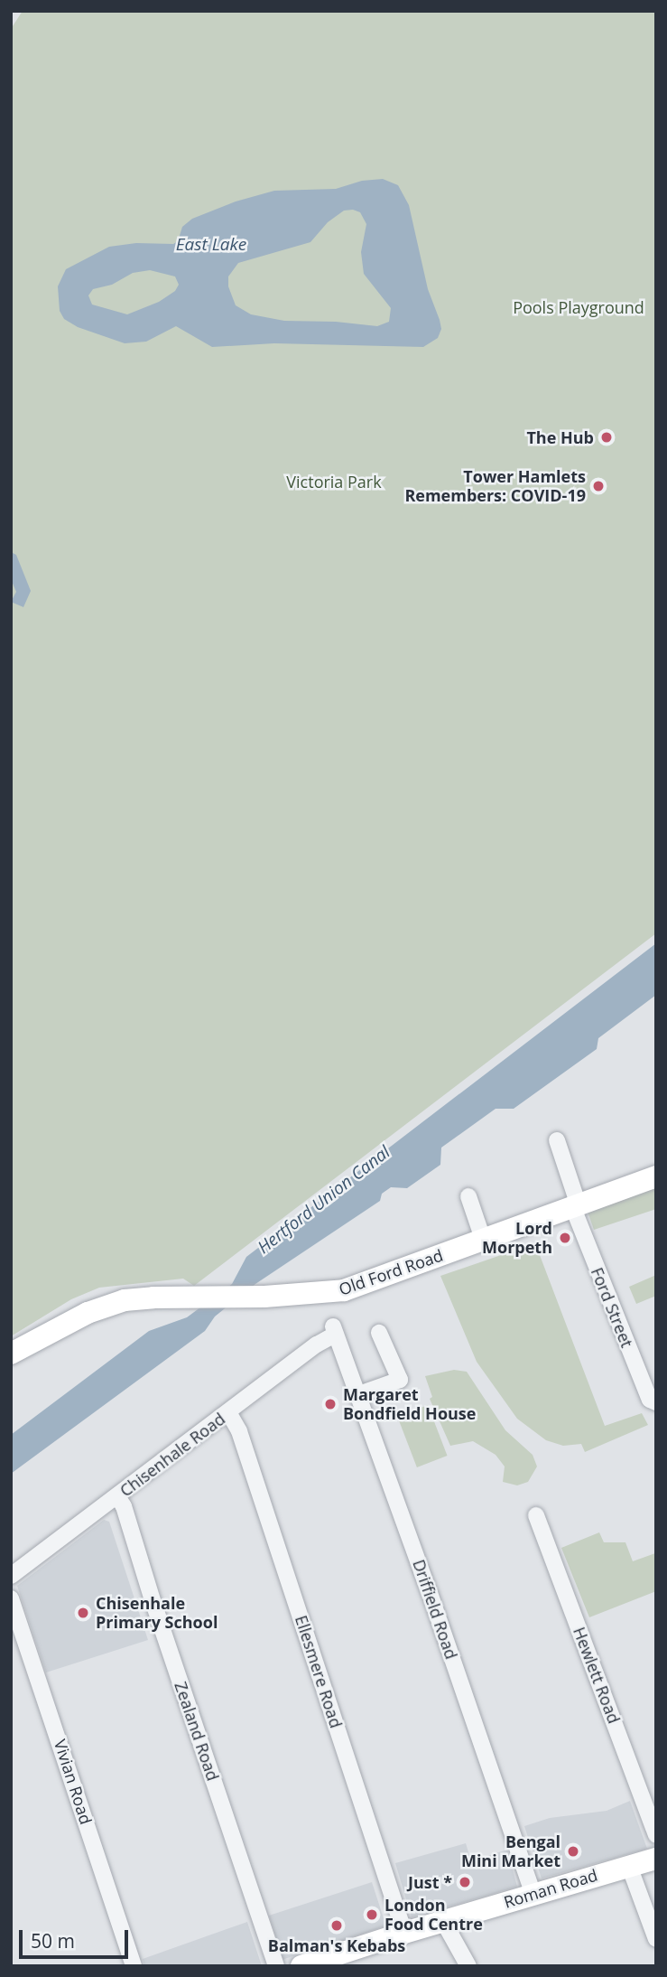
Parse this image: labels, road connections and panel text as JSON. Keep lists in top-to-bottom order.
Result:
{
  "streets": {
    "main road": ["Old Ford Road", "Roman Road"],
    "street": [
      "Ford Street",
      "Chisenhale Road",
      "Driffield Road",
      "Ellesmere Road",
      "Hewlett Road",
      "Zealand Road",
      "Vivian Road"
    ]
  },
  "crossings": [
    ["Old Ford Road", "Ford Street"],
    ["Chisenhale Road", "Driffield Road"],
    ["Chisenhale Road", "Ellesmere Road"],
    ["Chisenhale Road", "Zealand Road"],
    ["Driffield Road", "Roman Road"],
    ["Ellesmere Road", "Roman Road"]
  ],
  "water": ["East Lake", "Hertford Union Canal"],
  "parks": ["Pools Playground", "Victoria Park"],
  "places": [
    "The Hub",
    "Tower Hamlets Remembers: COVID-19",
    "Lord Morpeth",
    "Margaret Bondfield House",
    "Chisenhale Primary School",
    "Bengal Mini Market",
    "Just *",
    "London Food Centre",
    "Balman's Kebabs"
  ],
  "scale_bar": "50 m"
}
